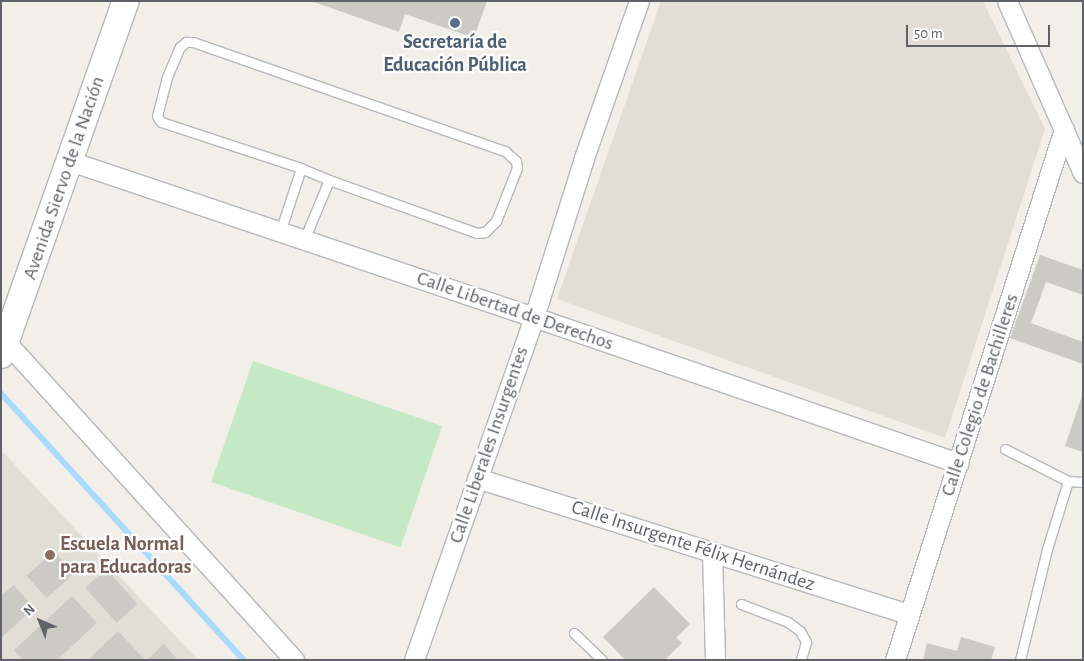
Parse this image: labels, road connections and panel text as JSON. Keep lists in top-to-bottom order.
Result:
{
  "streets": {
    "street": [
      "Avenida Siervo de la Nación",
      "Calle Libertad de Derechos",
      "Calle Colegio de Bachilleres",
      "Calle Liberales Insurgentes",
      "Calle Insurgente Félix Hernández"
    ]
  },
  "crossings": [
    ["Avenida Siervo de la Nación", "Calle Libertad de Derechos"],
    ["Calle Libertad de Derechos", "Calle Colegio de Bachilleres"],
    ["Calle Libertad de Derechos", "Calle Liberales Insurgentes"],
    ["Calle Colegio de Bachilleres", "Calle Insurgente Félix Hernández"],
    ["Calle Liberales Insurgentes", "Calle Insurgente Félix Hernández"]
  ],
  "places": ["Secretaría de Educación Pública", "Escuela Normal para Educadoras"],
  "scale_bar": "50 m",
  "north": "top left"
}
